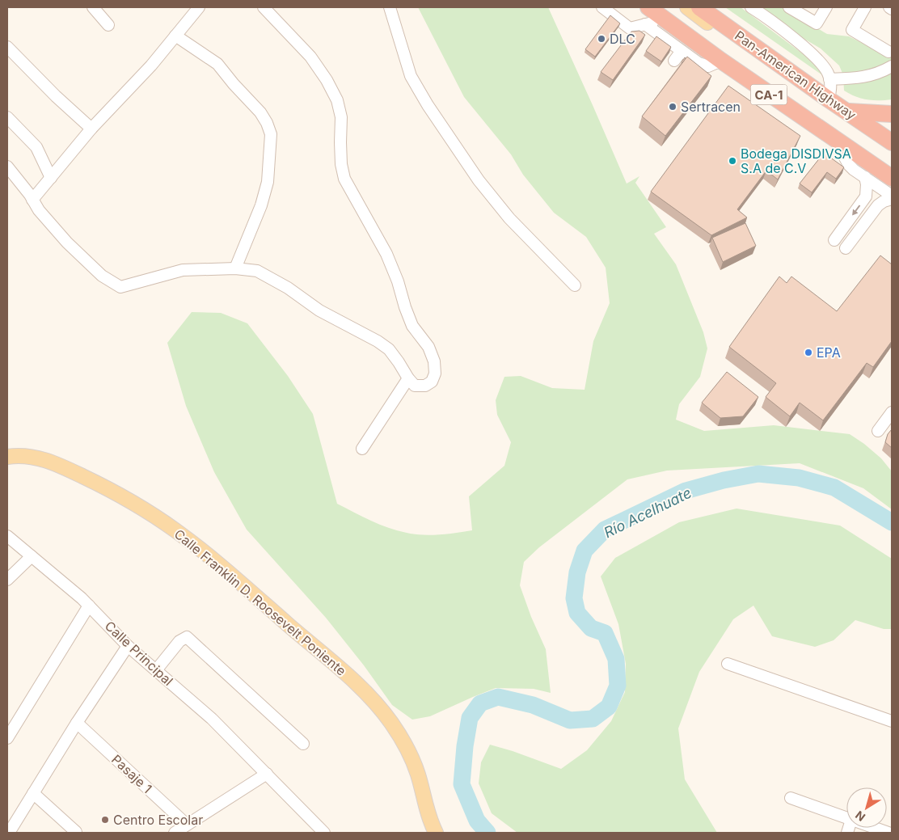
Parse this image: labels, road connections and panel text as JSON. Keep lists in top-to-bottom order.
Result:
{
  "streets": {
    "highway": ["Pan-American Highway", "CA-1"],
    "main road": ["Calle Franklin D. Roosevelt Poniente"],
    "street": ["Calle Principal", "Pasaje 1"]
  },
  "water": ["Río Acelhuate"],
  "places": [
    "DLC",
    "Sertracen",
    "Bodega DISDIVSA S.A de C.V",
    "EPA",
    "Centro Escolar"
  ],
  "north": "bottom left"
}
